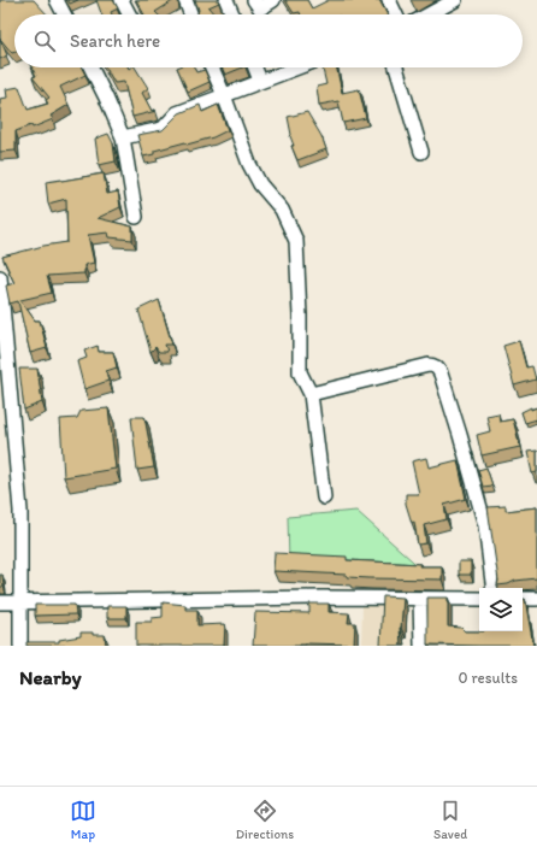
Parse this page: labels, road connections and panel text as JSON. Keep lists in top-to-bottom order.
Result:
{
  "page": {
    "search": "Search here",
    "heading": ["Nearby", "0 results"],
    "nav": ["Map", "Directions", "Saved"]
  }
}
